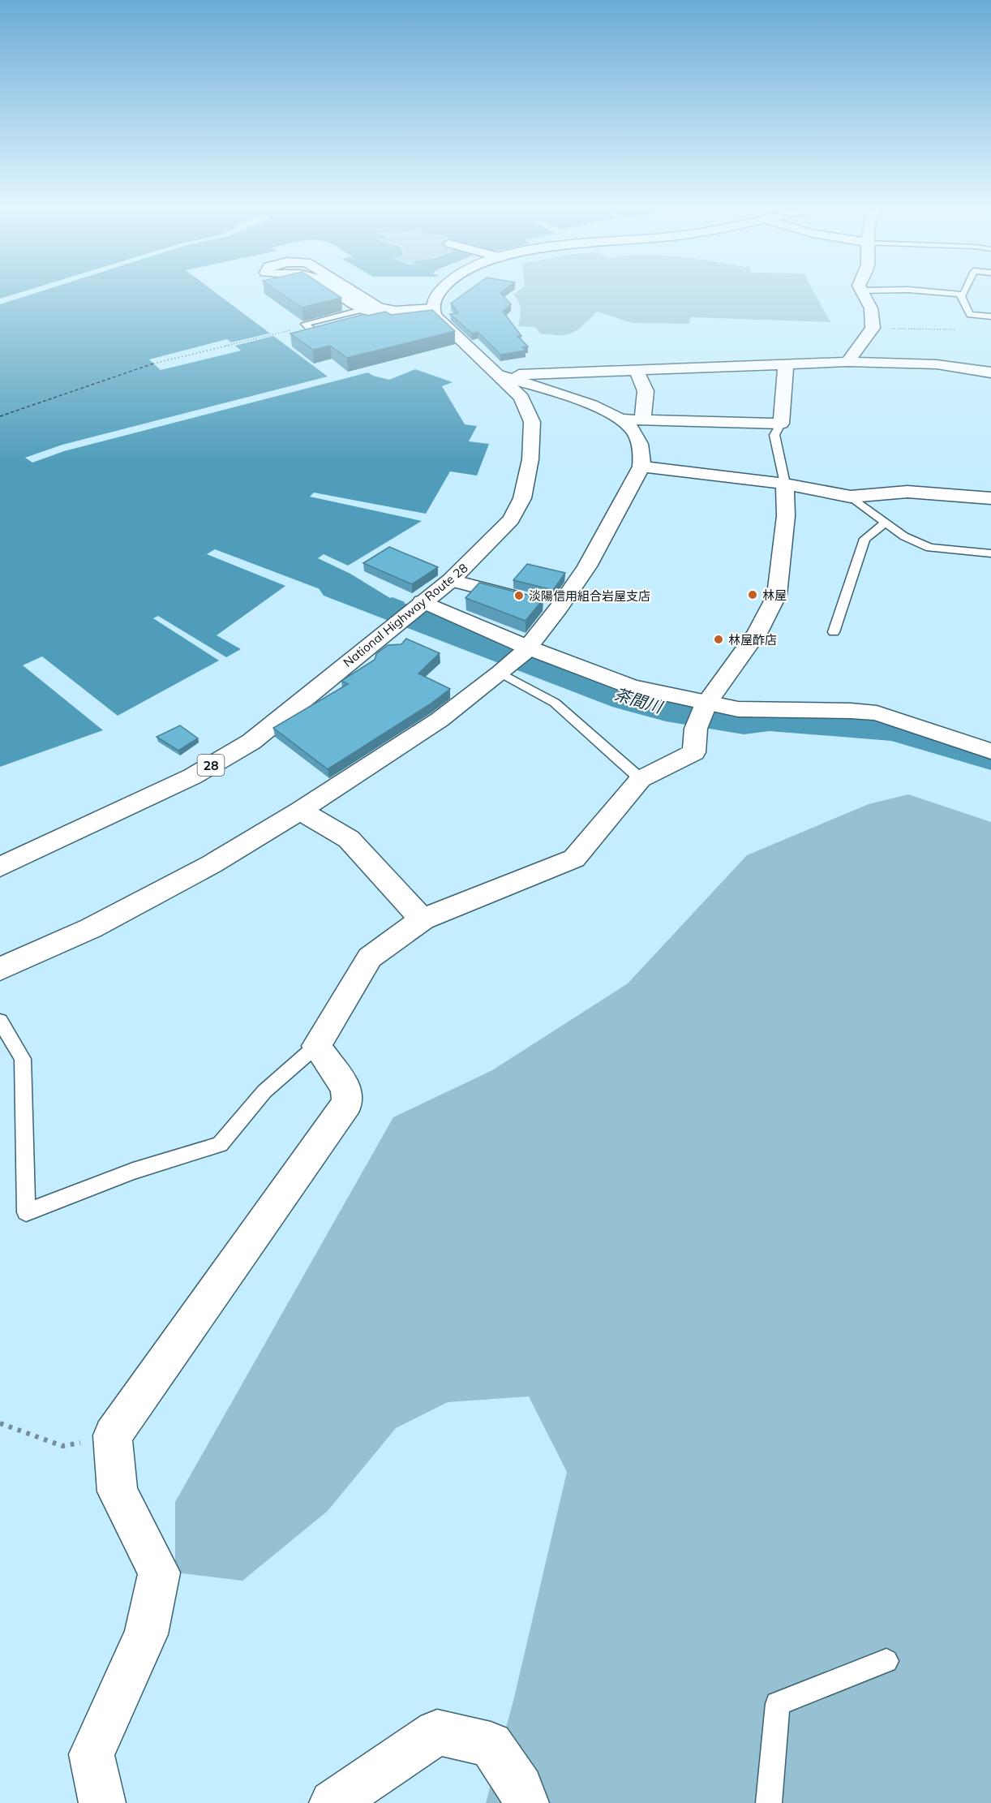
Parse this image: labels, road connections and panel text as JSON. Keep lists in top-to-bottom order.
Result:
{
  "streets": {
    "main road": ["National Highway Route 28", "28"]
  },
  "water": ["茶間川"],
  "places": ["林屋", "淡陽信用組合岩屋支店", "林屋酢店"]
}
